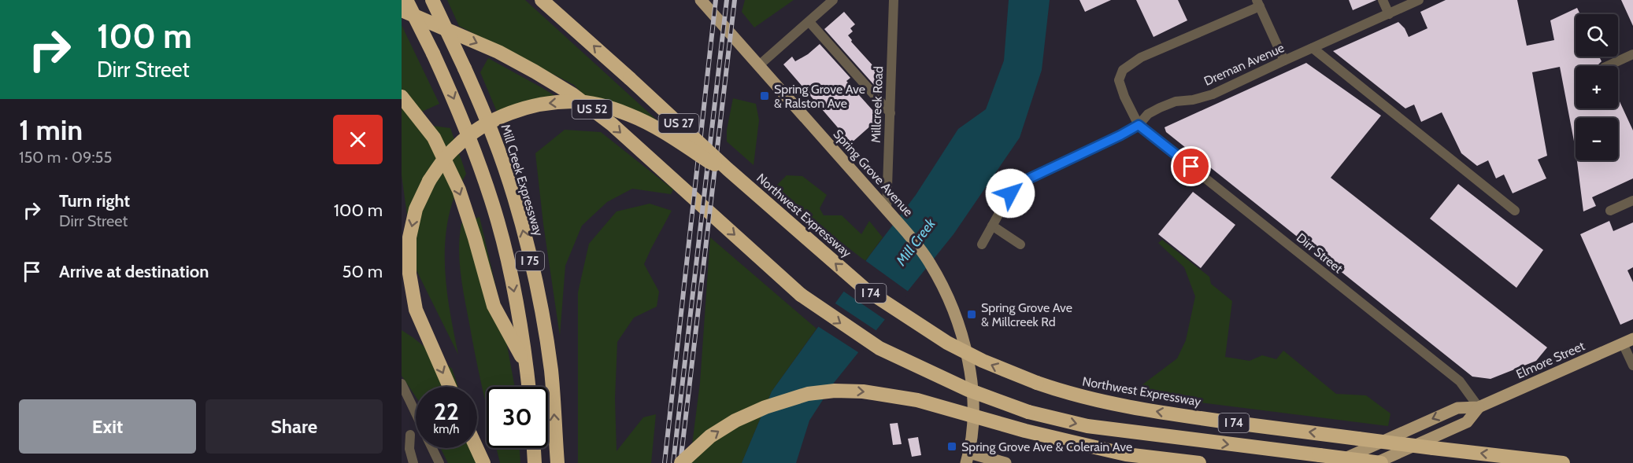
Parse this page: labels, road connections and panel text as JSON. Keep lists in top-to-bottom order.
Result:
{
  "streets": {
    "highway": [
      "US 52",
      "US 27",
      "Mill Creek Expressway",
      "Northwest Expressway",
      "I 75",
      "I 74"
    ],
    "main road": ["Spring Grove Avenue", "Elmore Street"],
    "street": ["Dreman Avenue", "Millcreek Road", "Dirr Street"]
  },
  "crossings": [
    ["Dreman Avenue", "Dirr Street"],
    ["Millcreek Road", "Spring Grove Avenue"],
    ["US 52", "I 74"],
    ["US 27", "Northwest Expressway"],
    ["Dirr Street", "Elmore Street"]
  ],
  "water": ["Mill Creek"],
  "places": {
    "transit": ["Spring Grove Ave & Ralston Ave", "Spring Grove Ave & Millcreek Rd", "Spring Grove Ave & Colerain Ave"]
  },
  "page": {
    "turn": ["100 m", "Dirr Street"],
    "map_buttons": ["+", "−"],
    "heading": ["1 min", "150 m · 09:55"],
    "list": [
      {
        "name": "Turn right",
        "note": "Dirr Street",
        "value": "100 m"
      },
      {
        "name": "Arrive at destination",
        "value": "50 m"
      }
    ],
    "speed": "22 km/h",
    "limit": "30",
    "buttons": ["Exit", "Share"]
  }
}
